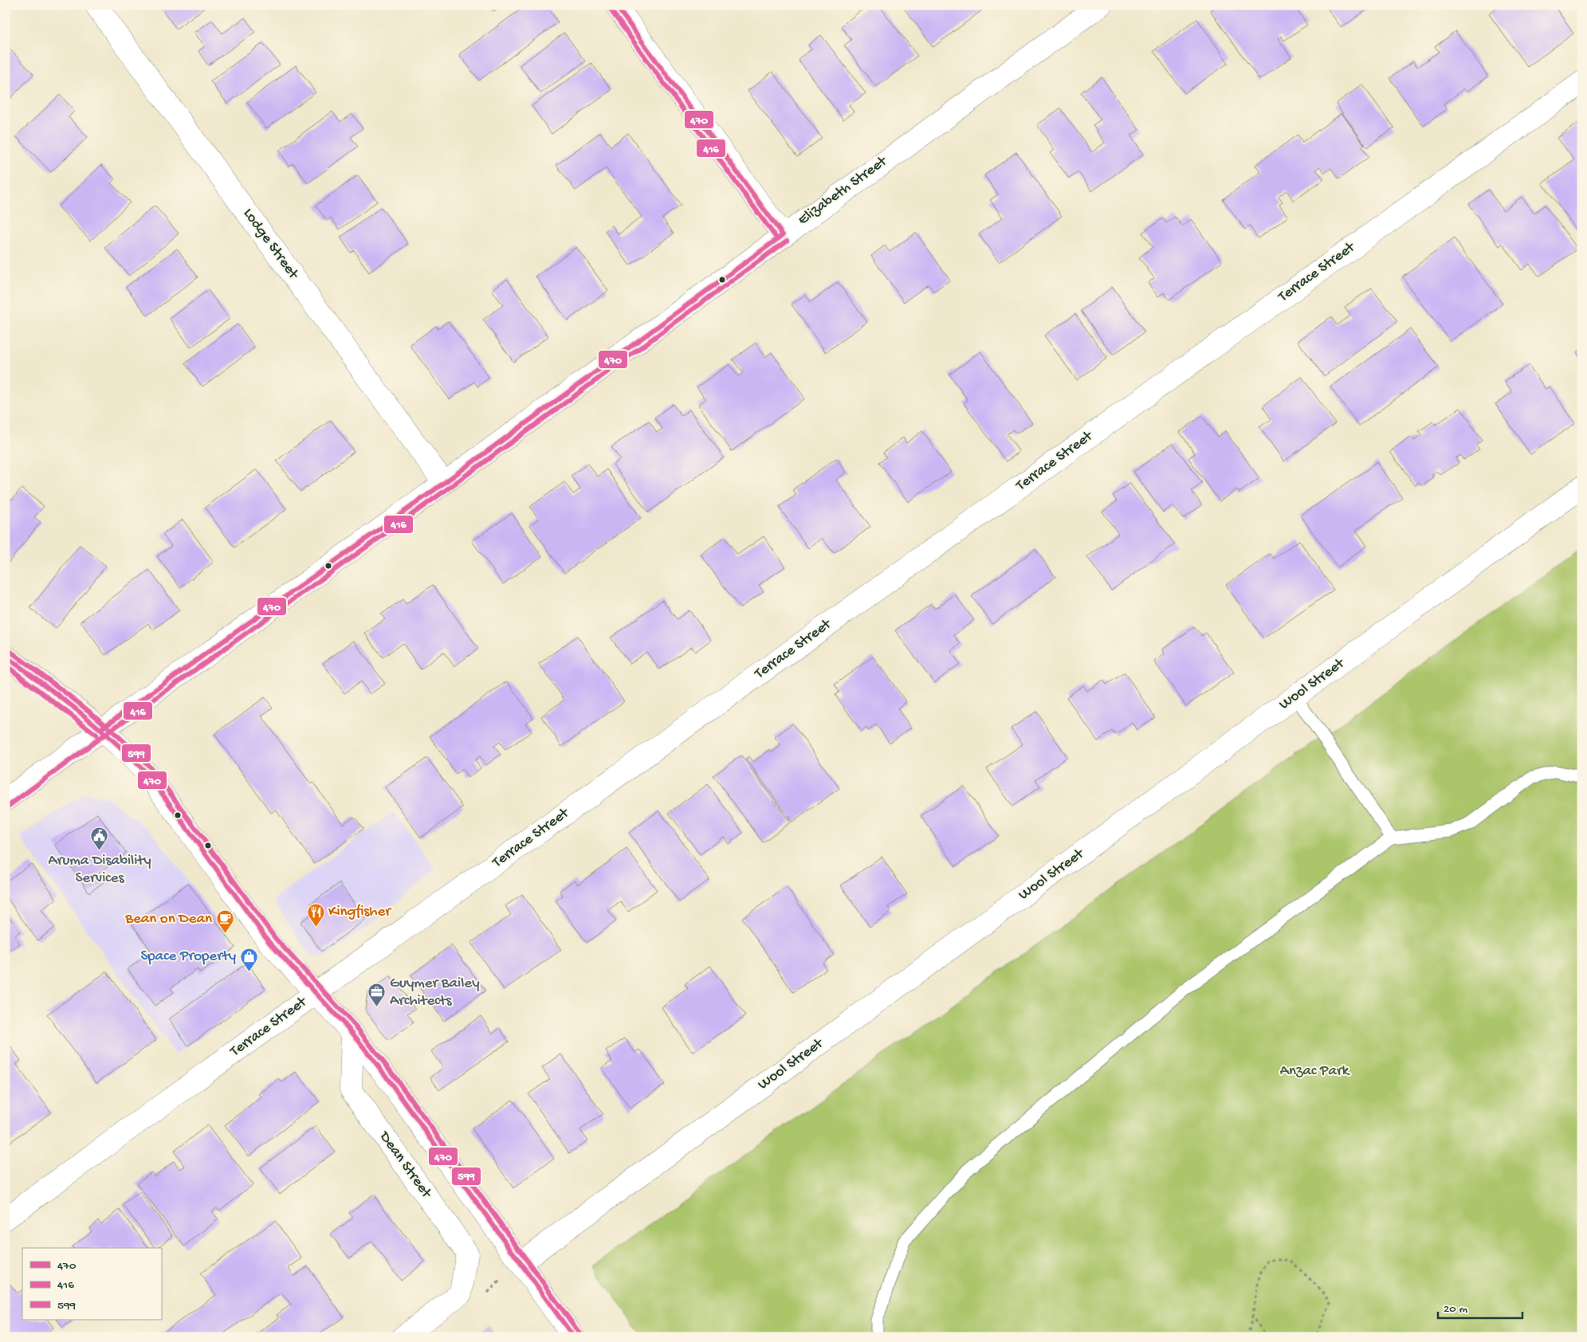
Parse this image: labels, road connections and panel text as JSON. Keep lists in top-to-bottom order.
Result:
{
  "streets": {
    "street": [
      "Elizabeth Street",
      "Lodge Street",
      "Terrace Street",
      "Wool Street",
      "Dean Street"
    ]
  },
  "crossings": [
    ["Elizabeth Street", "Lodge Street"]
  ],
  "parks": ["Anzac Park"],
  "places": {
    "public building": ["Aruma Disability Services"],
    "restaurant": ["Kingfisher"],
    "cafe": ["Bean on Dean"],
    "shop": ["Space Property"],
    "office": ["Guymer Bailey Architects"]
  },
  "lines": ["transit line 470", "transit line 416", "transit line 599"],
  "legend": ["470", "416", "599"],
  "scale_bar": "20 m"
}
